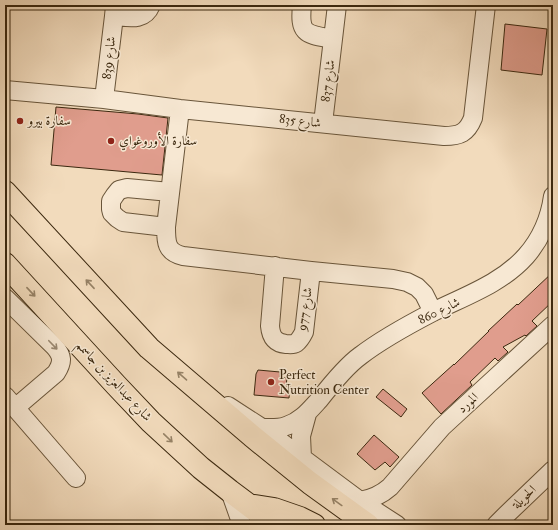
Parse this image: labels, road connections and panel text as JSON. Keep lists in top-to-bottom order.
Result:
{
  "streets": {
    "main road": ["شارع عبدالعزيز بن جاسمم"],
    "street": [
      "شارع 839",
      "شارع 837",
      "شارع 835",
      "شارع 977",
      "شارع 860",
      "المورد",
      "الحويلة"
    ]
  },
  "crossings": [
    ["شارع 839", "شارع 835"],
    ["شارع 837", "شارع 835"],
    ["شارع 835", "شارع 977"],
    ["شارع 977", "شارع 860"]
  ],
  "places": ["سفارة بيرو", "سفارة الأوروغواي", "Perfect Nutrition Center"]
}
